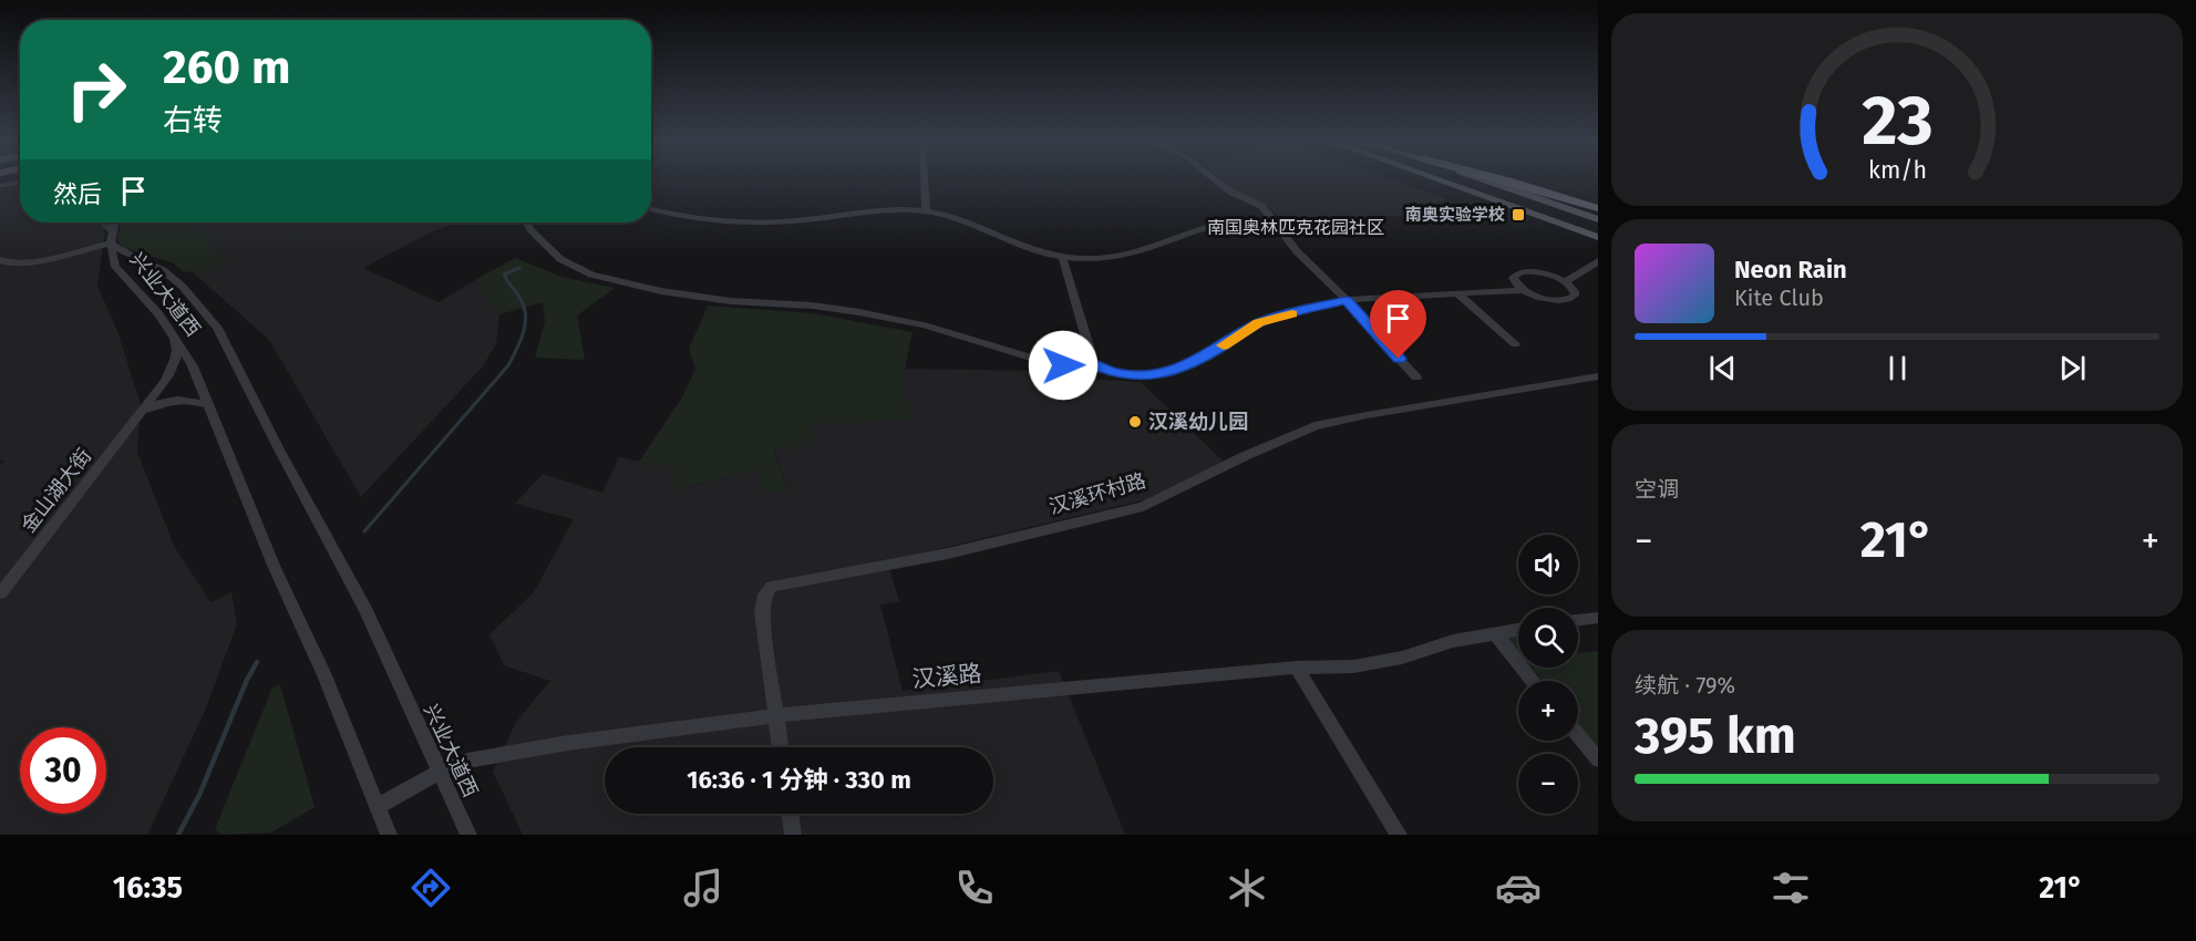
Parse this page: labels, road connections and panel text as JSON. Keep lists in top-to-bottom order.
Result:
{
  "streets": {
    "street": [
      "兴业大道西",
      "金山湖大街",
      "汉溪环村路",
      "汉溪路"
    ]
  },
  "crossings": [
    ["兴业大道西", "金山湖大街"],
    ["兴业大道西", "汉溪路"],
    ["汉溪环村路", "汉溪路"]
  ],
  "districts": ["南国奥林匹克花园社区"],
  "places": {
    "transit": ["南奥实验学校"],
    "other": ["汉溪幼儿园"]
  },
  "page": {
    "turn": ["260 m", "右转"],
    "then": "然后",
    "song": ["Neon Rain", "Kite Club"],
    "tile": [
      "空调",
      ["续航 · 79%", "395 km"]
    ],
    "heat": ["−", "21°", "+"],
    "map_buttons": ["+", "−"],
    "limit": "30",
    "trip": "16:36 · 1 分钟 · 330 m",
    "tabs": ["16:35", "21°"],
    "gauge": ["23", "km/h"]
  }
}
